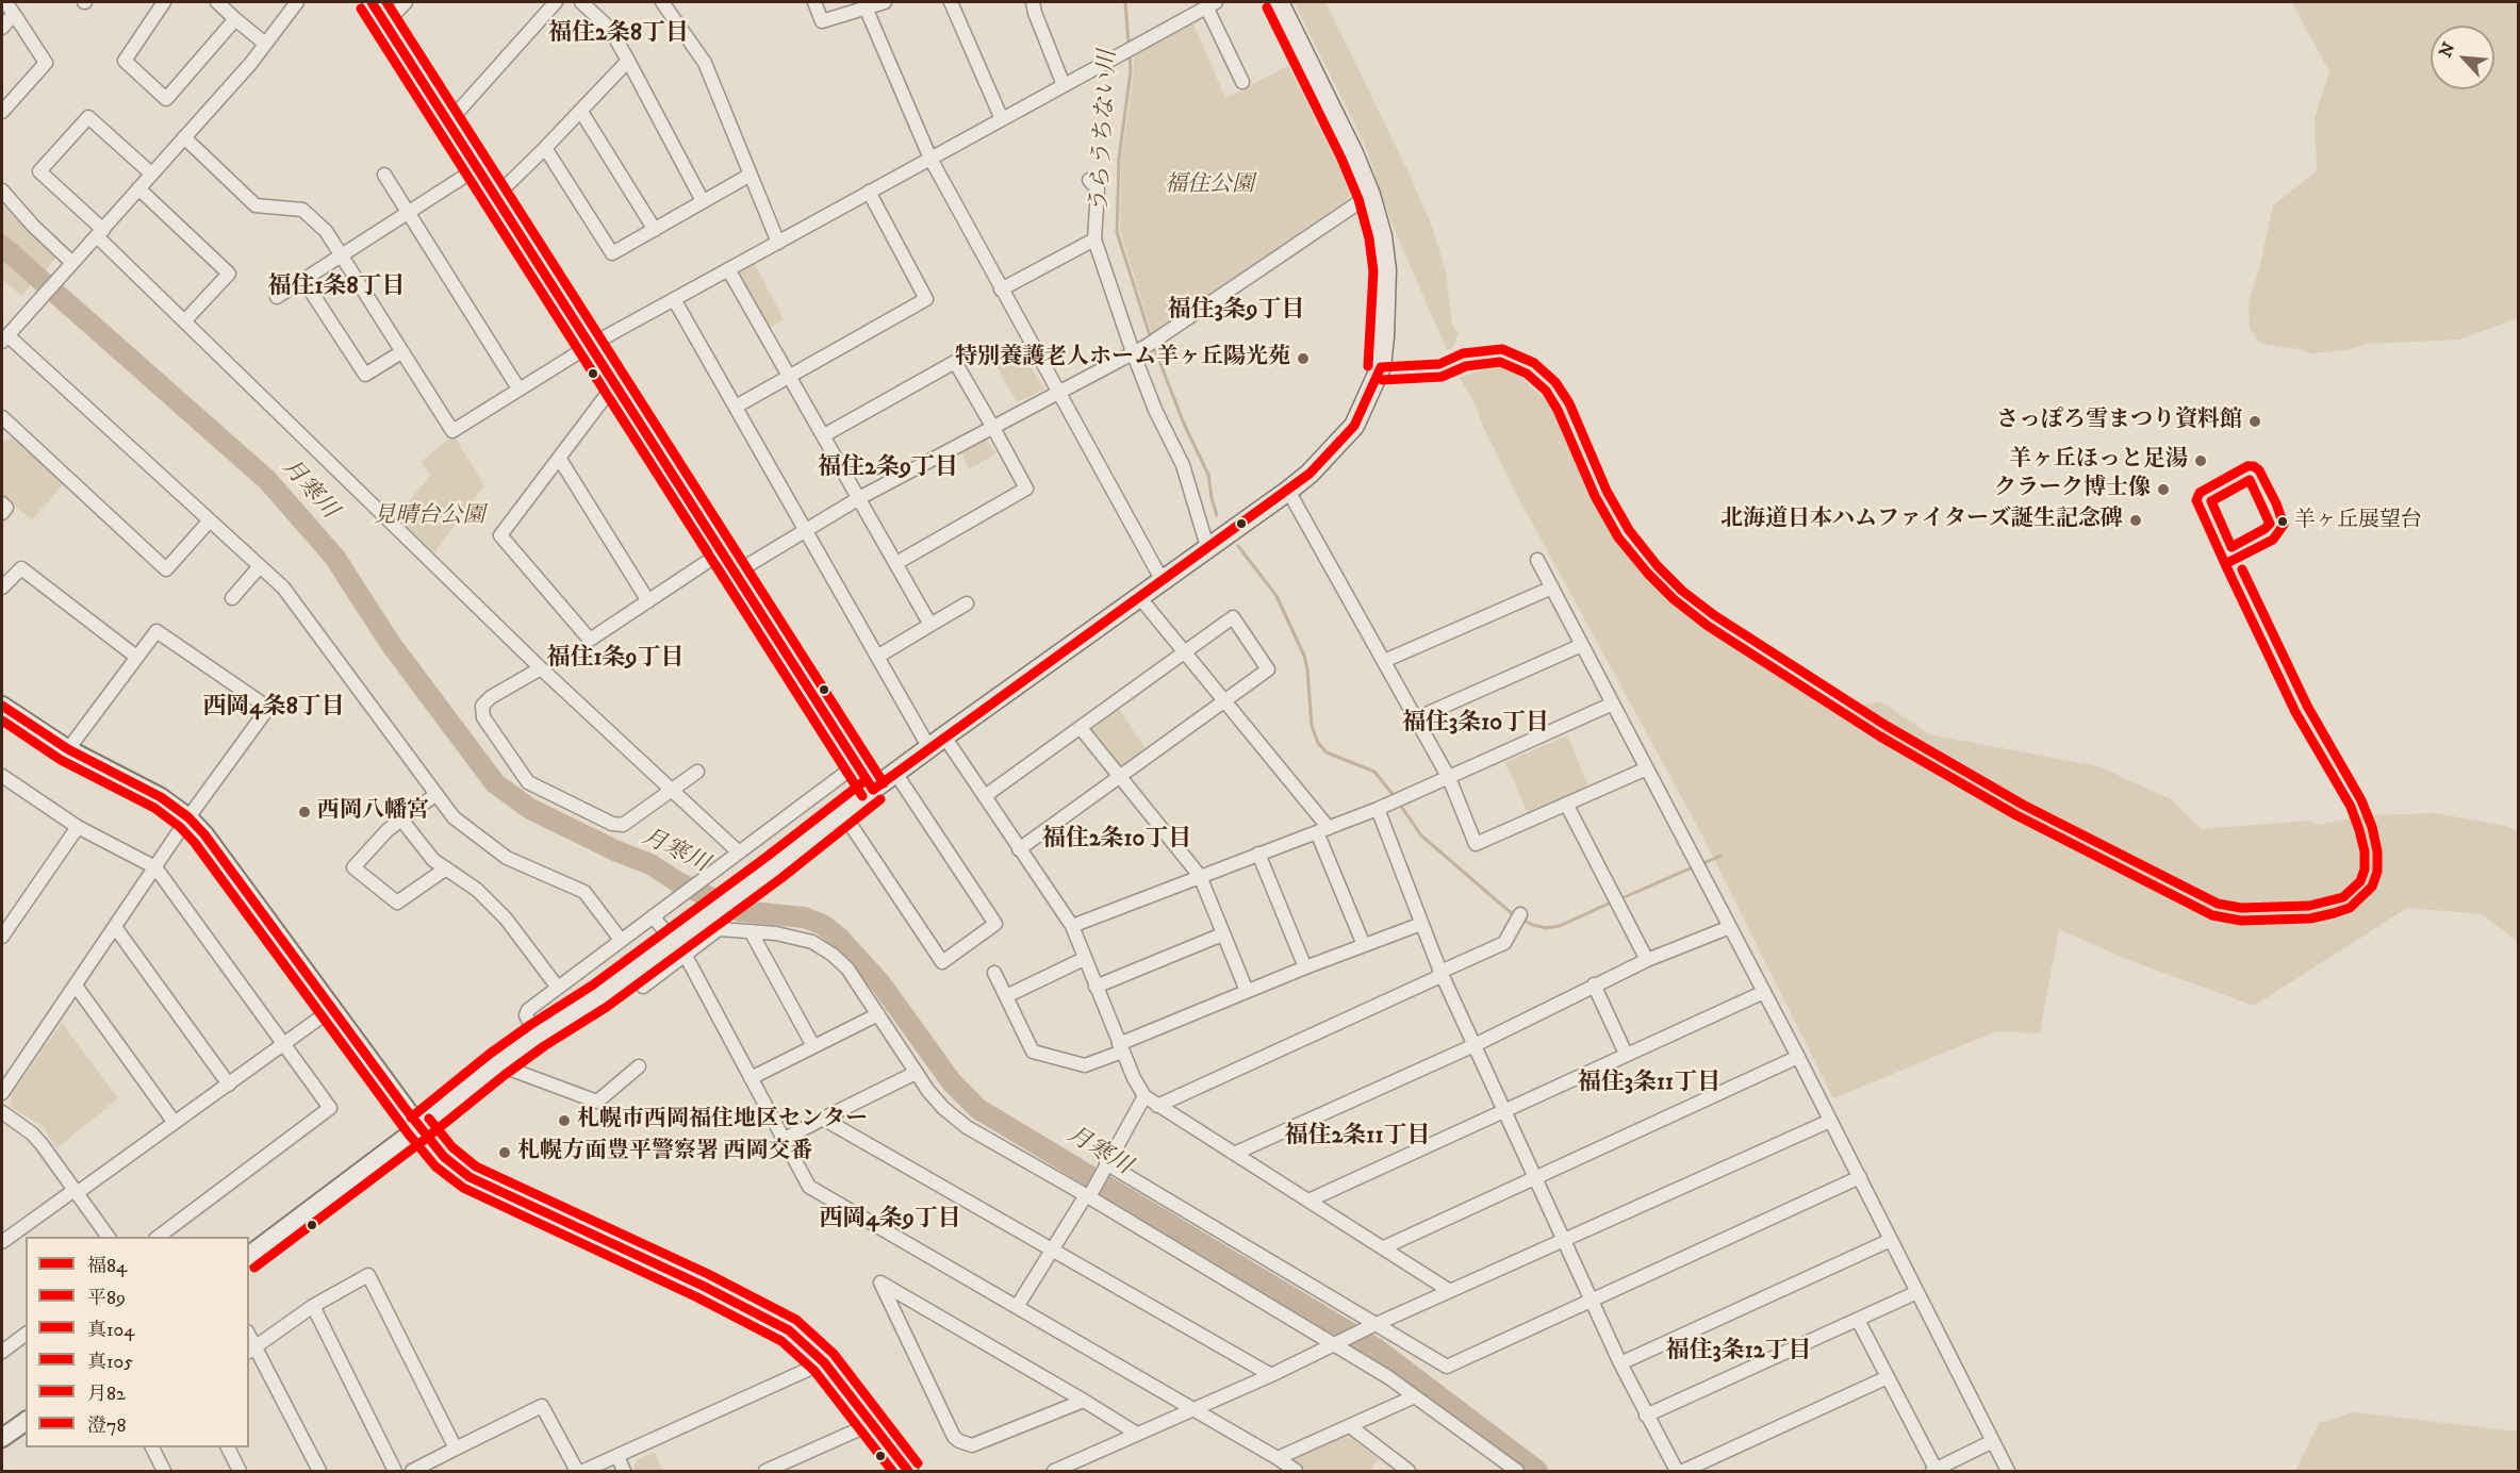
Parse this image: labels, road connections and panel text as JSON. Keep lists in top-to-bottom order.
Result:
{
  "districts": [
    "福住2条8丁目",
    "福住1条8丁目",
    "福住3条9丁目",
    "福住2条9丁目",
    "福住1条9丁目",
    "西岡4条8丁目",
    "福住3条10丁目",
    "福住2条10丁目",
    "福住3条11丁目",
    "福住2条11丁目",
    "西岡4条9丁目",
    "福住3条12丁目"
  ],
  "water": ["うらうちない川", "月寒川"],
  "parks": ["福住公園", "見晴台公園"],
  "places": [
    "特別養護老人ホーム羊ヶ丘陽光苑",
    "さっぽろ雪まつり資料館",
    "羊ヶ丘ほっと足湯",
    "クラーク博士像",
    "北海道日本ハムファイターズ誕生記念碑",
    "羊ヶ丘展望台",
    "西岡八幡宮",
    "札幌市西岡福住地区センター",
    "札幌方面豊平警察署 西岡交番"
  ],
  "lines": [
    "transit line 福84",
    "transit line 真105",
    "transit line 平89",
    "transit line 真104",
    "transit line 月82",
    "transit line 澄78"
  ],
  "legend": [
    "福84",
    "平89",
    "真104",
    "真105",
    "月82",
    "澄78"
  ],
  "north": "top left"
}
